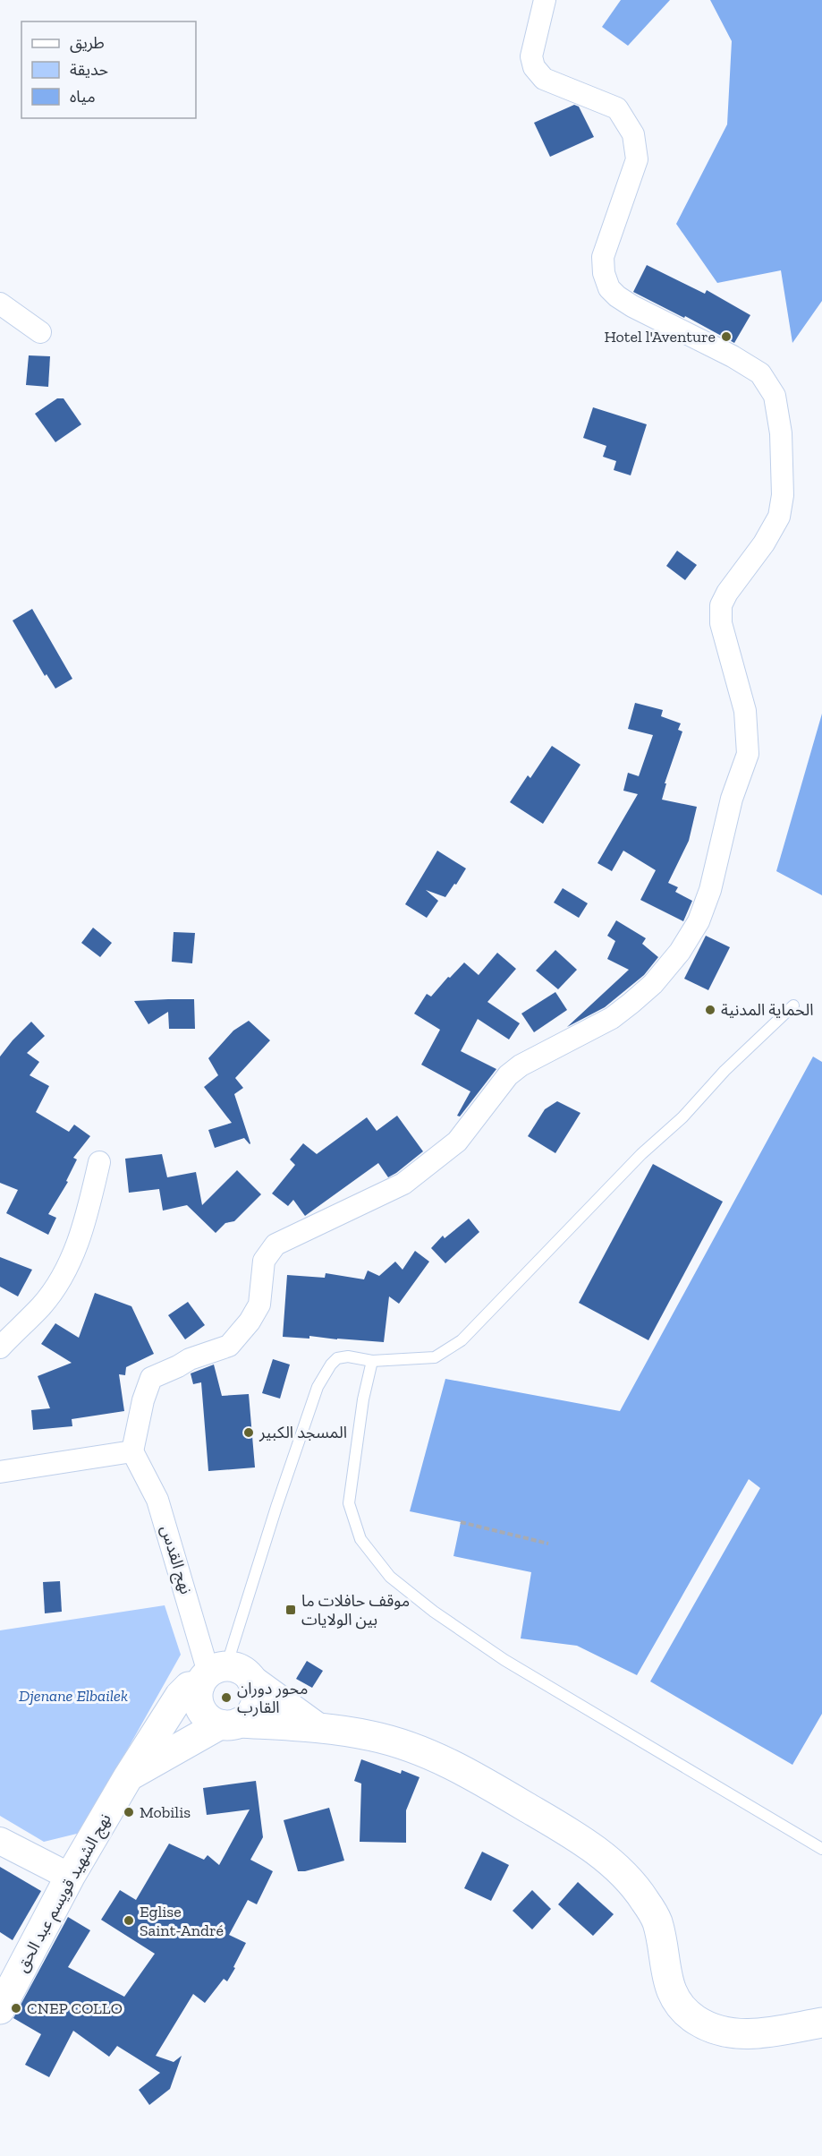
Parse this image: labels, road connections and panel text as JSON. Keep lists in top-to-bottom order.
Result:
{
  "streets": {
    "main road": ["نهج الشهيد قويسم عبد الحق"],
    "street": ["نهج القدس"]
  },
  "crossings": [
    ["نهج القدس", "نهج الشهيد قويسم عبد الحق"]
  ],
  "parks": ["Djenane Elbailek"],
  "places": {
    "other": [
      "Hotel l'Aventure",
      "الحماية المدنية",
      "المسجد الكبير",
      "محور دوران القارب",
      "Mobilis",
      "Eglise Saint-André",
      "CNEP COLLO"
    ],
    "transit": ["موقف حافلات ما بين الولايات"]
  },
  "legend": ["طريق", "حديقة", "مياه"]
}
